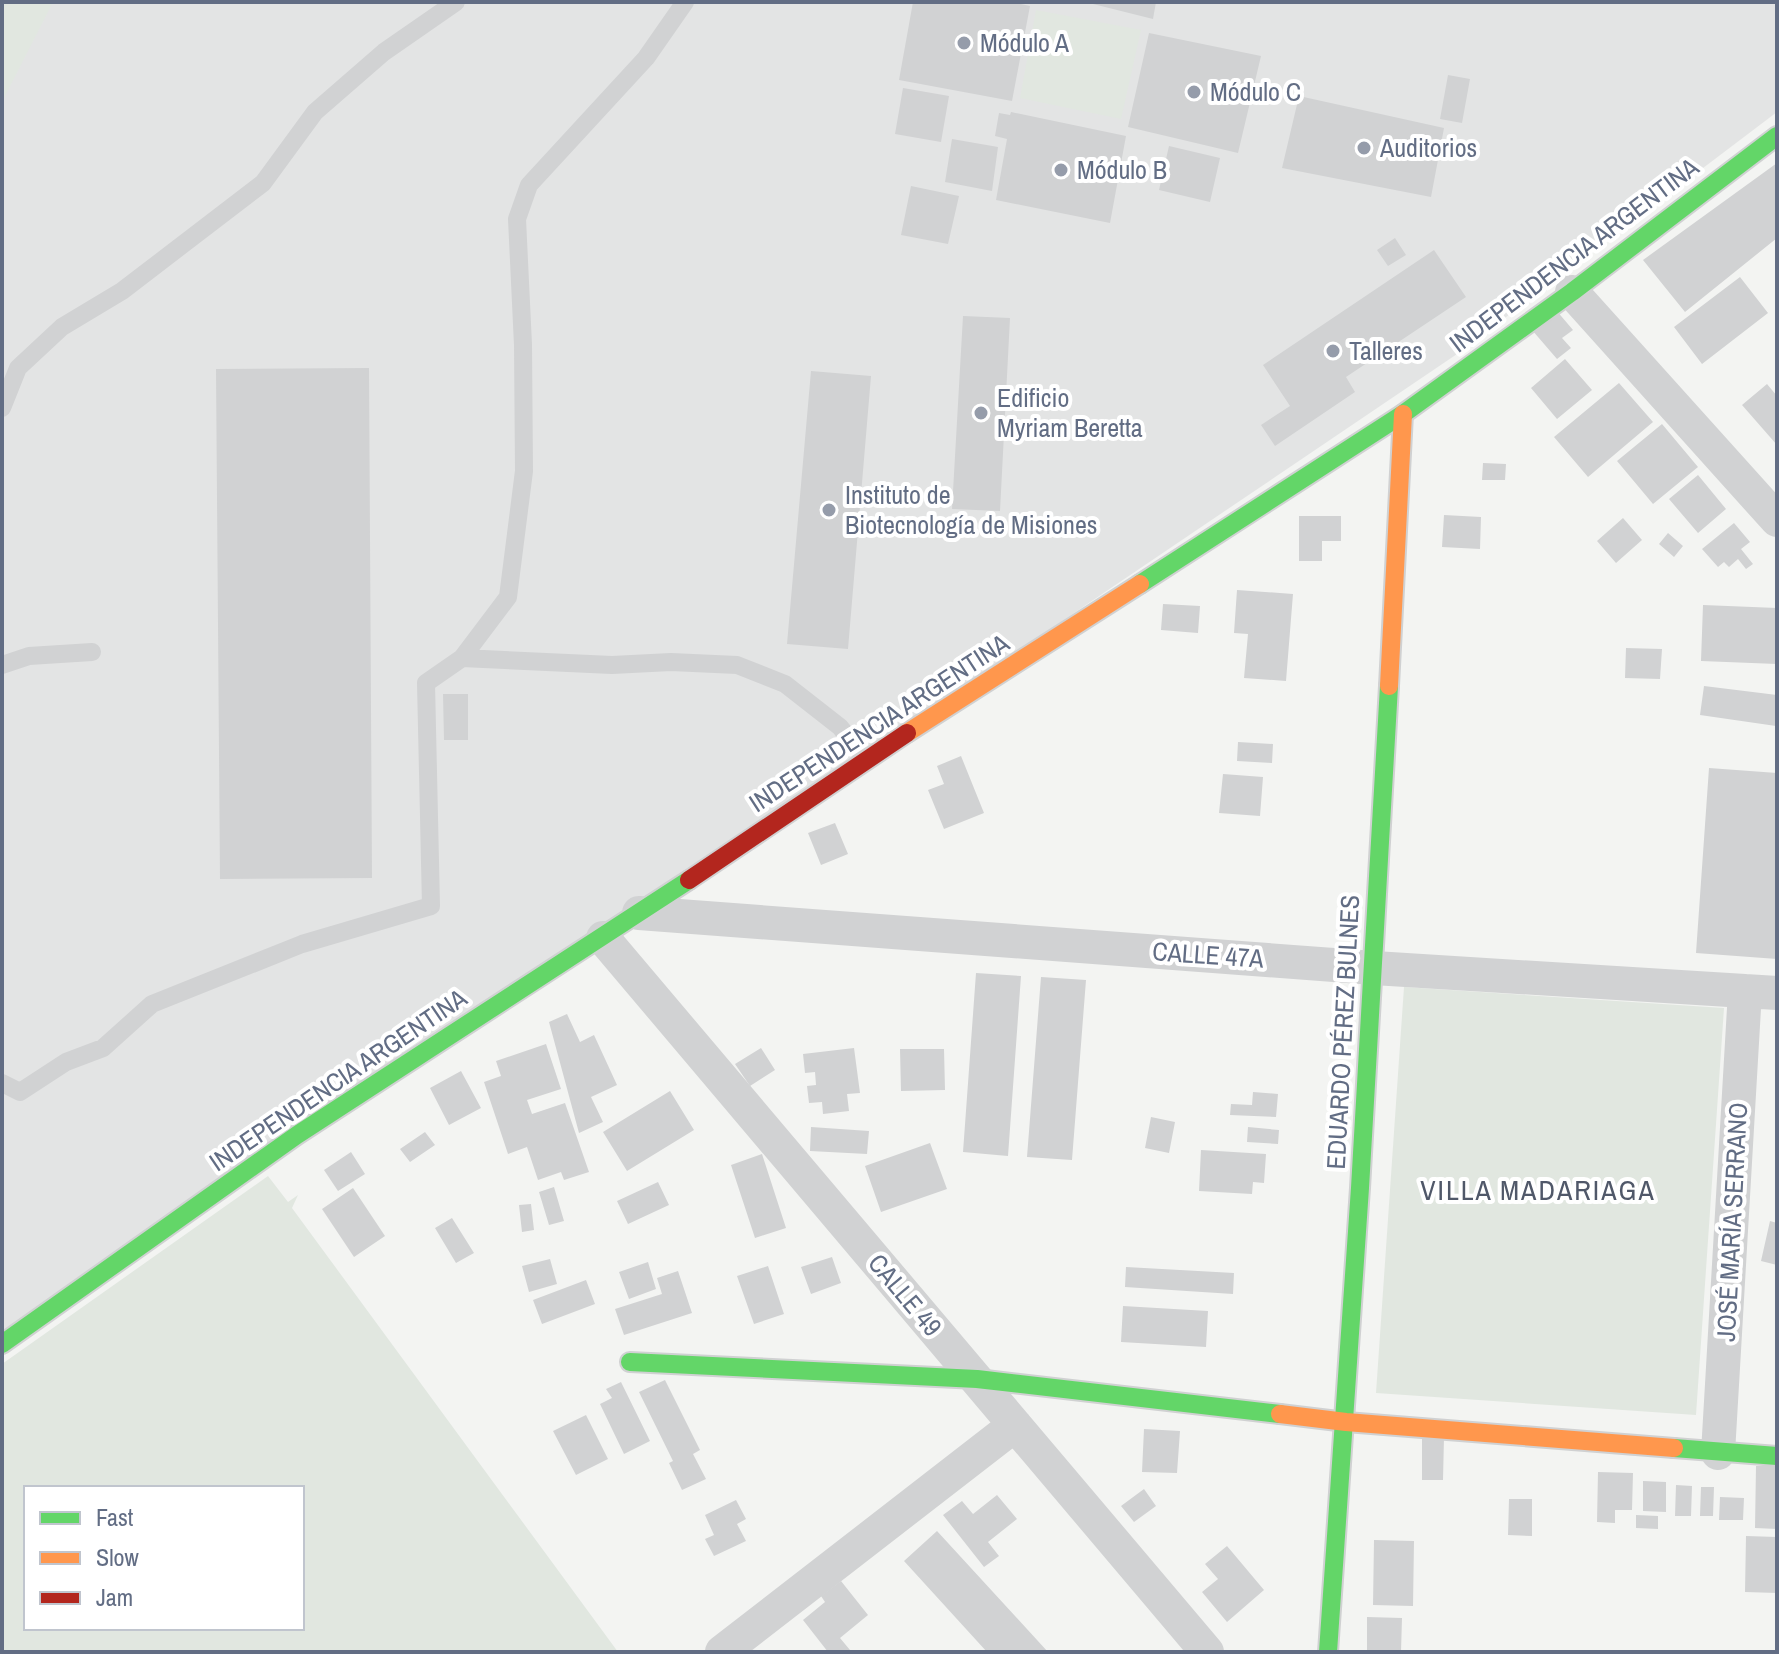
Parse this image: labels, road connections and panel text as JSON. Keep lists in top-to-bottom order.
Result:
{
  "streets": {
    "street": [
      "INDEPENDENCIA ARGENTINA",
      "CALLE 47A",
      "EDUARDO PÉREZ BULNES",
      "JOSÉ MARÍA SERRANO",
      "CALLE 49"
    ]
  },
  "crossings": [
    ["INDEPENDENCIA ARGENTINA", "CALLE 47A"],
    ["INDEPENDENCIA ARGENTINA", "EDUARDO PÉREZ BULNES"],
    ["INDEPENDENCIA ARGENTINA", "CALLE 49"],
    ["CALLE 47A", "EDUARDO PÉREZ BULNES"],
    ["CALLE 47A", "JOSÉ MARÍA SERRANO"]
  ],
  "districts": ["VILLA MADARIAGA"],
  "places": [
    "Módulo A",
    "Módulo C",
    "Auditorios",
    "Módulo B",
    "Talleres",
    "Edificio Myriam Beretta",
    "Instituto de Biotecnología de Misiones"
  ],
  "legend": ["Fast", "Slow", "Jam"]
}
